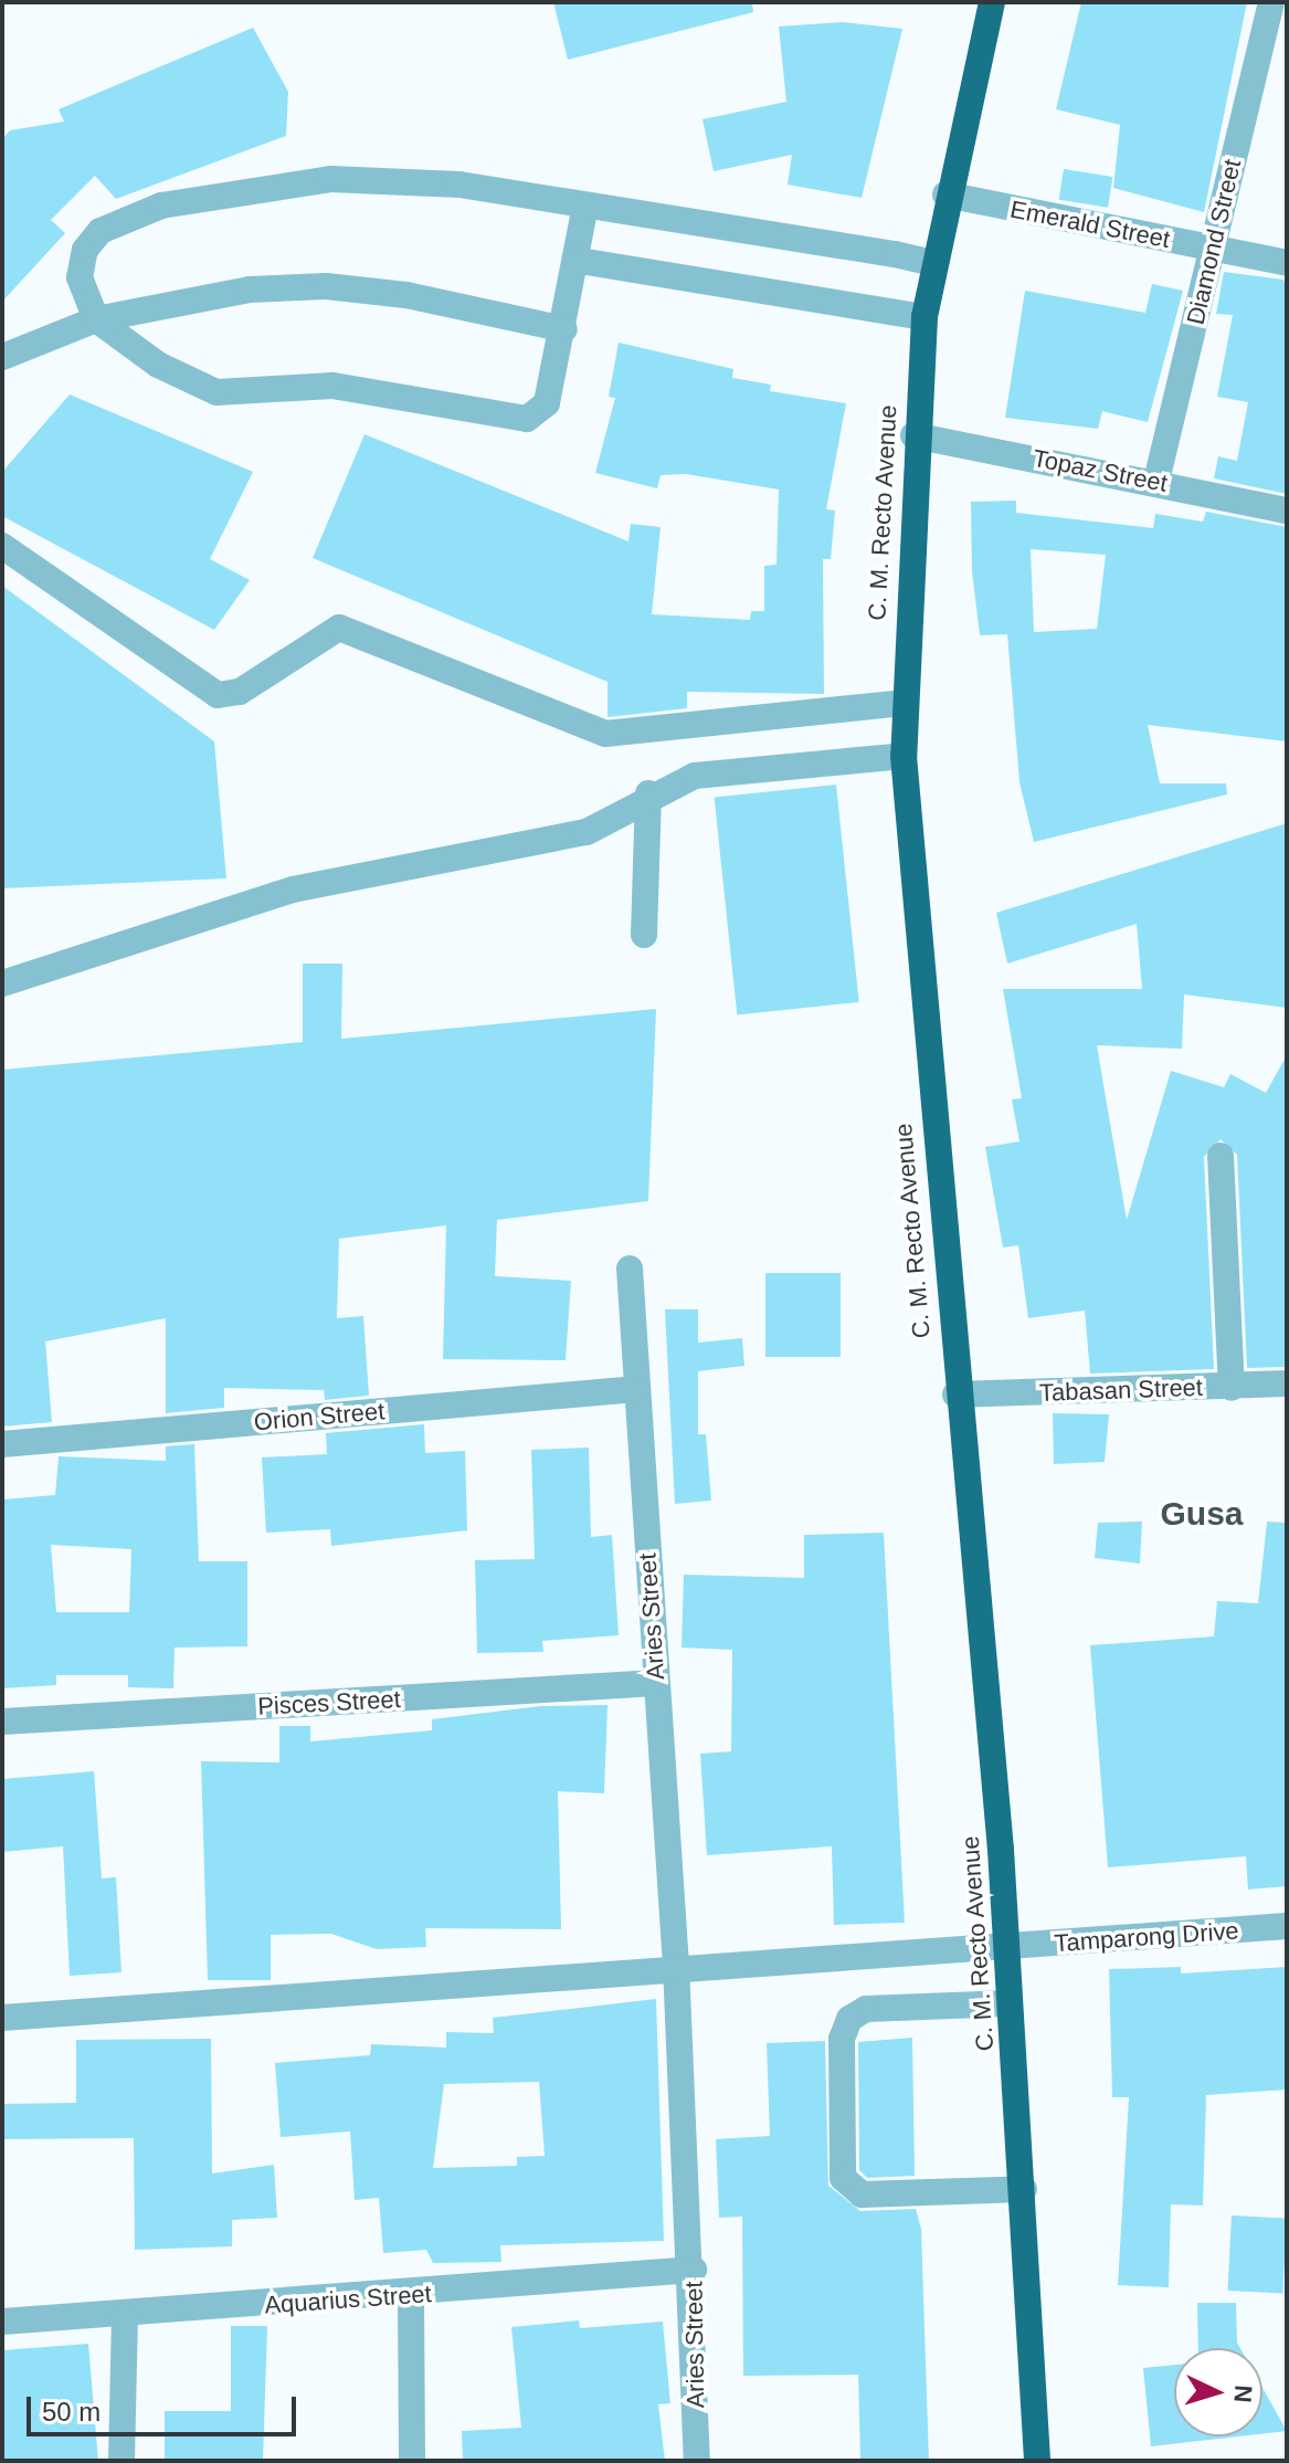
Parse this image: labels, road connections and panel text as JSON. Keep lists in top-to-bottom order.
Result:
{
  "streets": {
    "highway": ["C. M. Recto Avenue"],
    "street": [
      "Emerald Street",
      "Diamond Street",
      "Topaz Street",
      "Tabasan Street",
      "Orion Street",
      "Aries Street",
      "Pisces Street",
      "Tamparong Drive",
      "Aquarius Street"
    ]
  },
  "crossings": [
    ["Emerald Street", "Diamond Street"],
    ["Emerald Street", "C. M. Recto Avenue"],
    ["Diamond Street", "Topaz Street"],
    ["Topaz Street", "C. M. Recto Avenue"],
    ["C. M. Recto Avenue", "Tabasan Street"],
    ["C. M. Recto Avenue", "Tamparong Drive"],
    ["Orion Street", "Aries Street"],
    ["Aries Street", "Pisces Street"],
    ["Aries Street", "Aquarius Street"]
  ],
  "districts": ["Gusa"],
  "scale_bar": "50 m",
  "north": "right"
}
